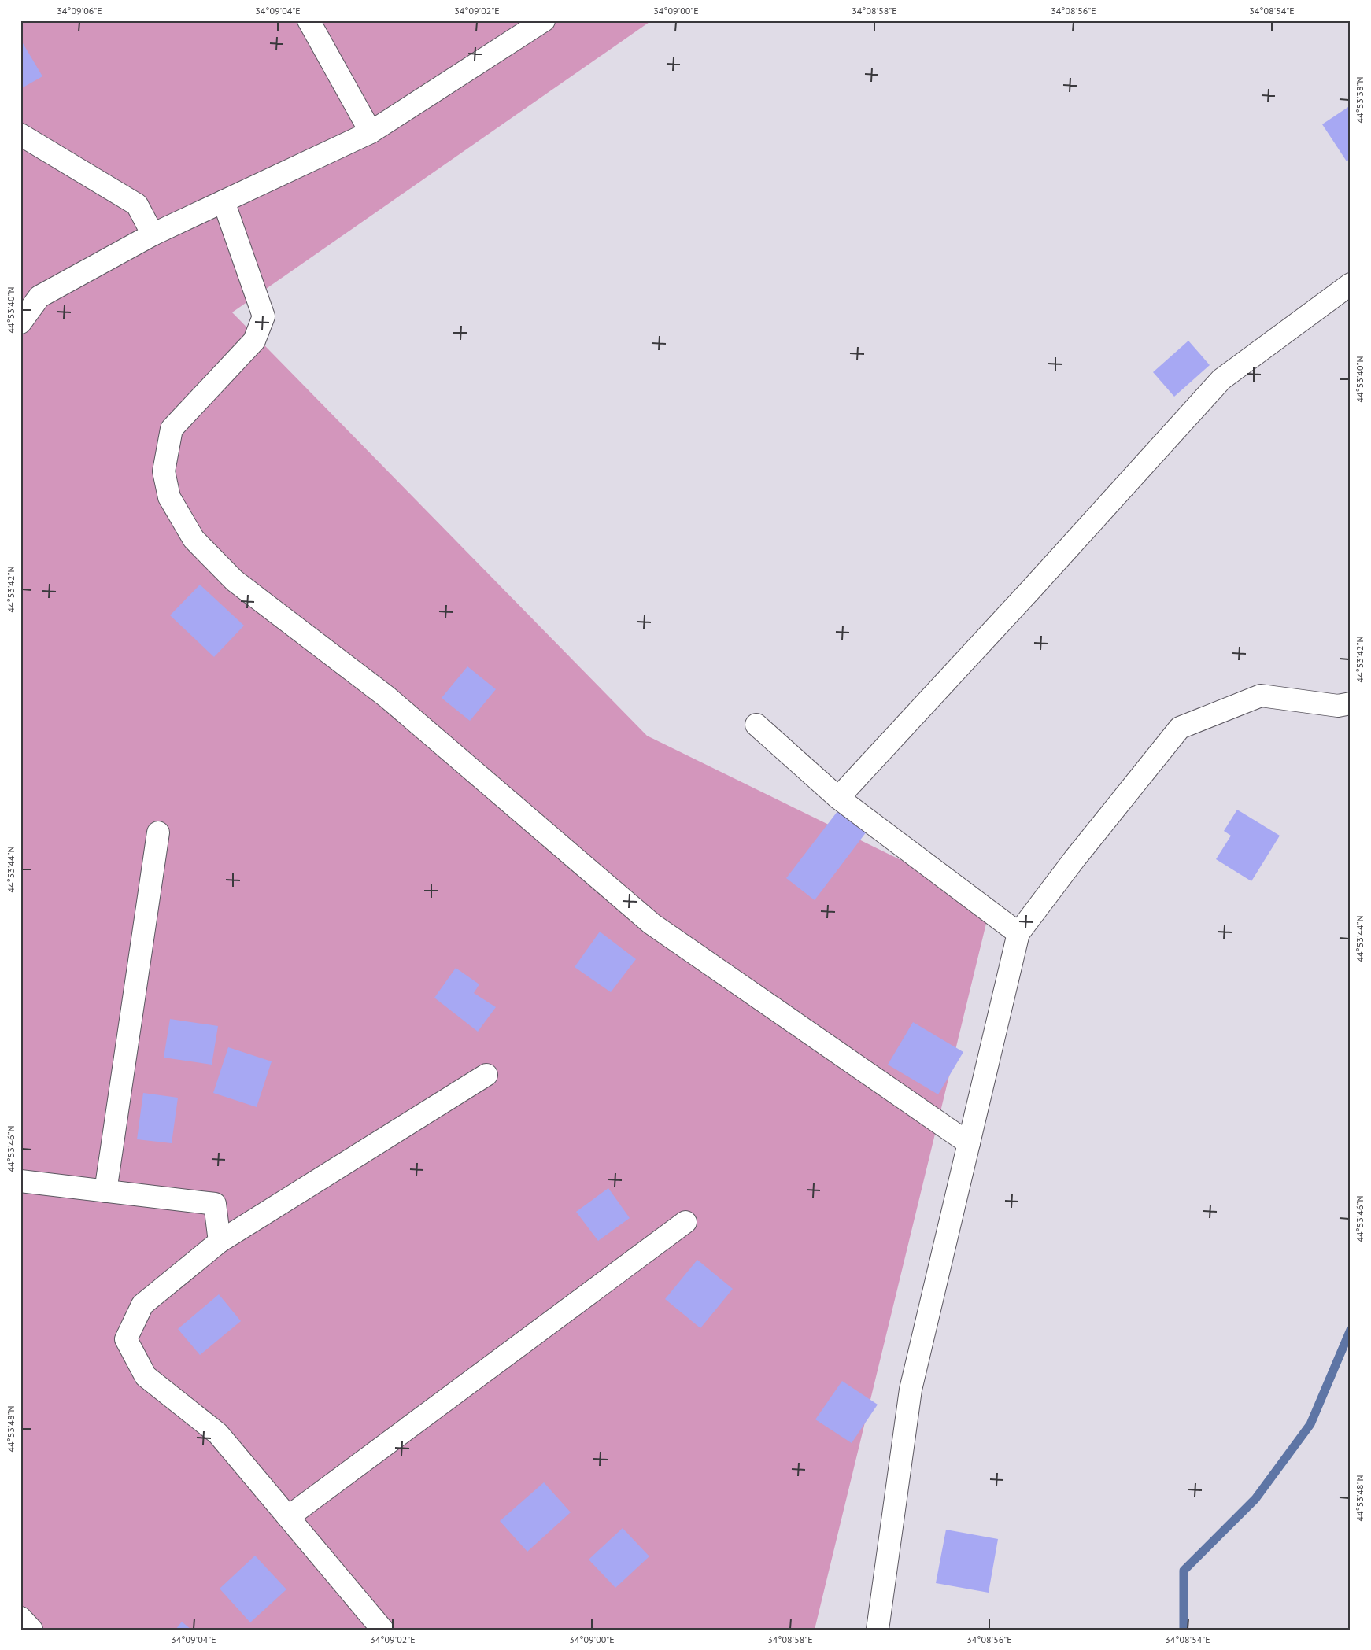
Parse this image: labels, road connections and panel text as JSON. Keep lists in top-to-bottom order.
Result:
{
  "coordinates": [
    "34°09'06\"E",
    "34°09'04\"E",
    "34°09'02\"E",
    "34°09'00\"E",
    "34°08'58\"E",
    "34°08'56\"E",
    "34°08'54\"E",
    "44°53'38\"N",
    "44°53'40\"N",
    "44°53'42\"N",
    "44°53'44\"N",
    "44°53'46\"N",
    "44°53'48\"N"
  ]
}
